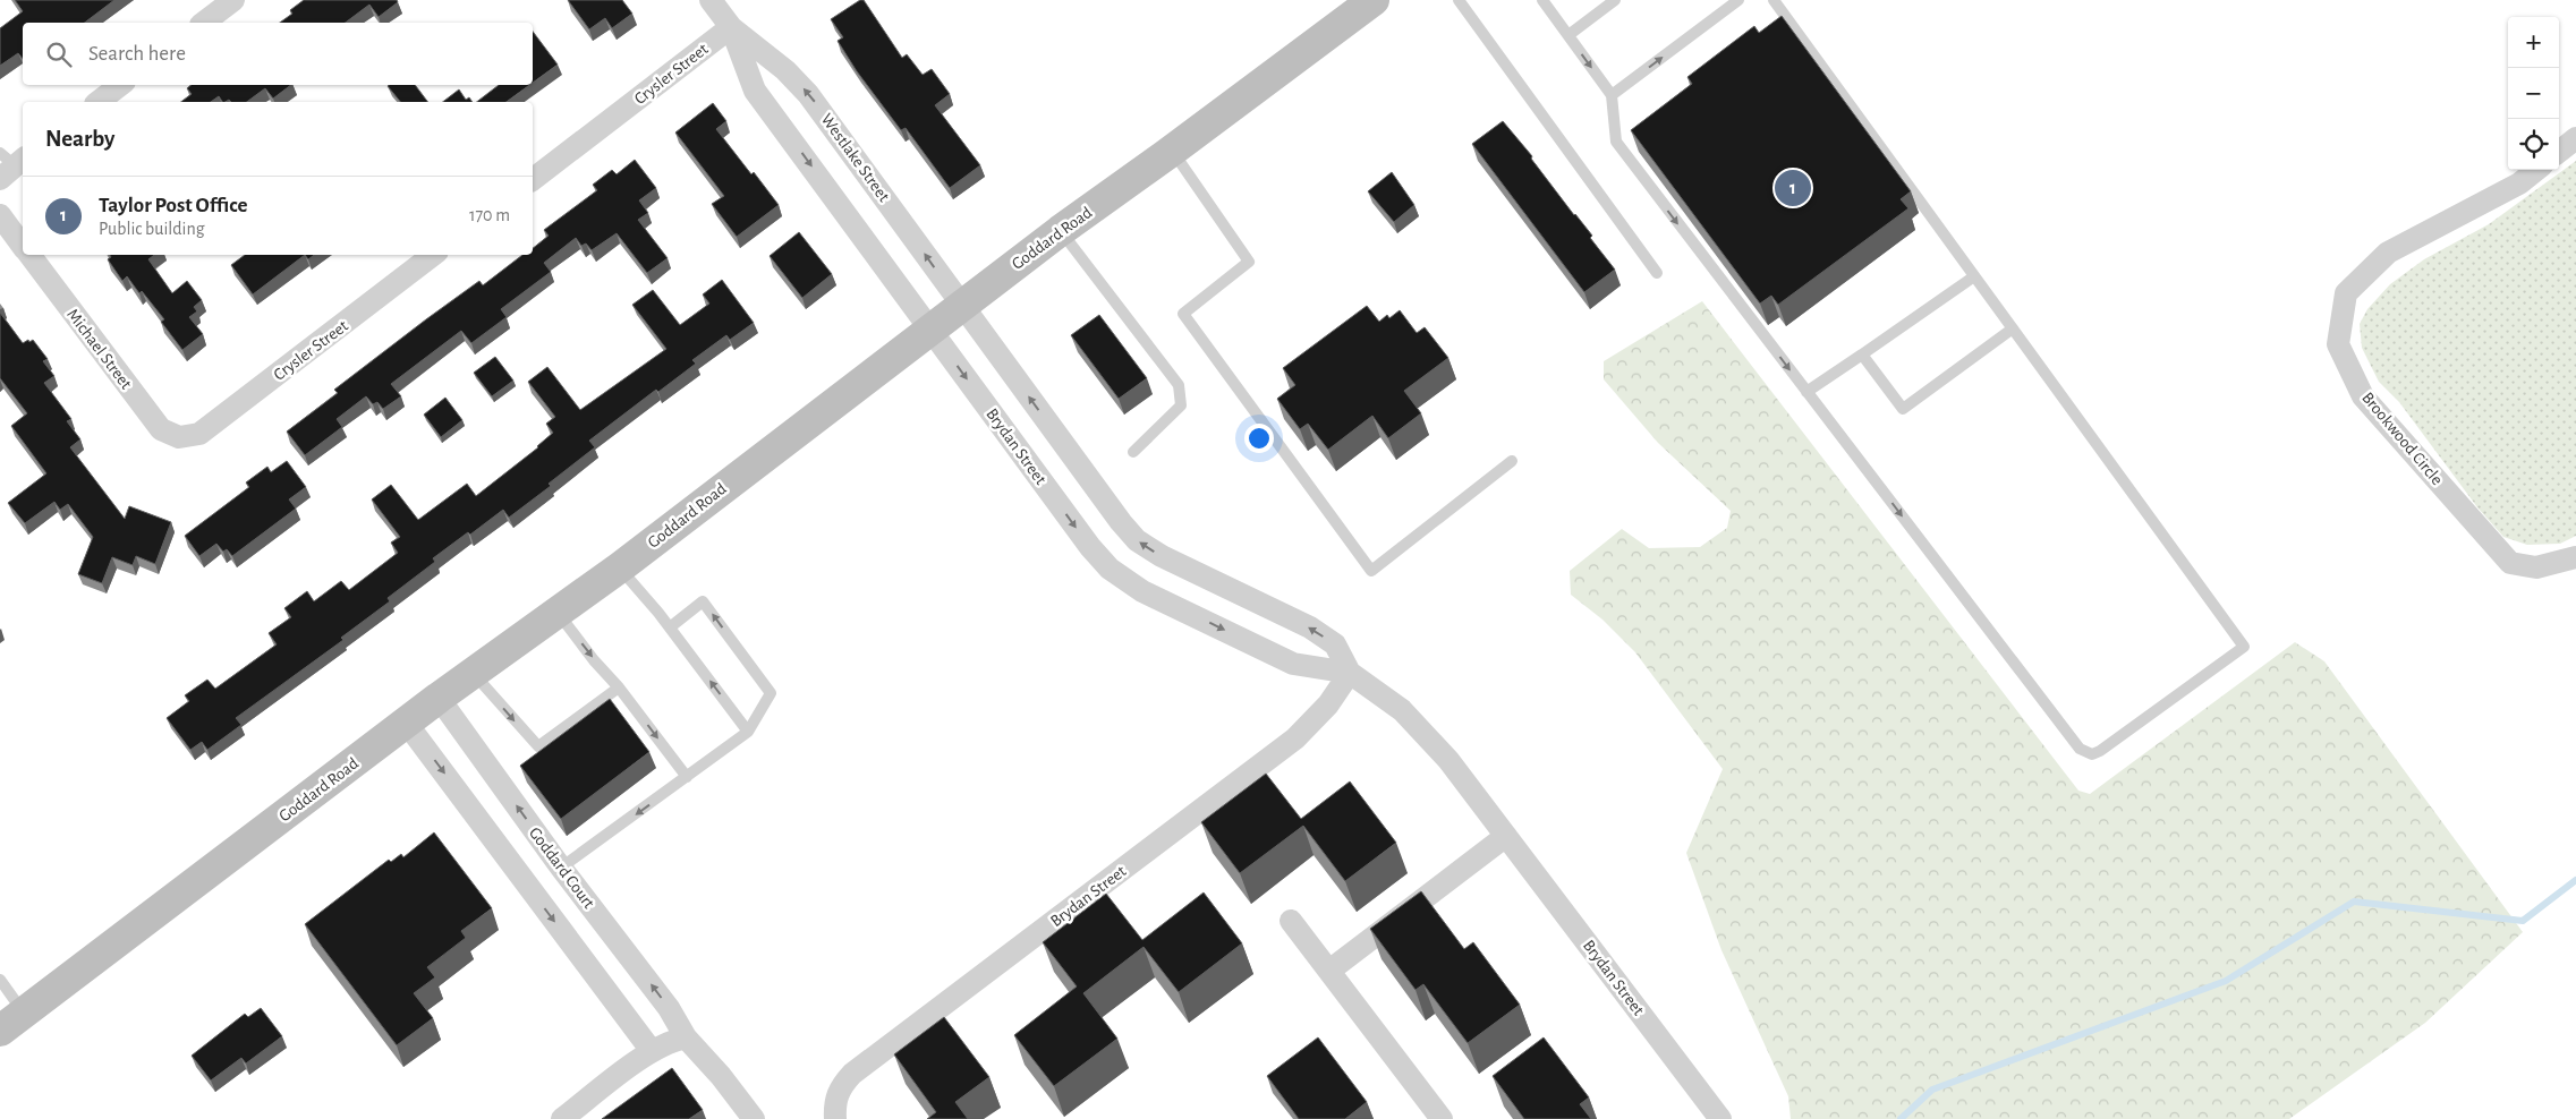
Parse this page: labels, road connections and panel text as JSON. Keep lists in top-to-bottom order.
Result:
{
  "streets": {
    "main road": ["Goddard Road"],
    "street": [
      "Crysler Street",
      "Westlake Street",
      "Michael Street",
      "Brookwood Circle",
      "Brydan Street",
      "Goddard Court"
    ]
  },
  "crossings": [
    ["Crysler Street", "Westlake Street"],
    ["Crysler Street", "Michael Street"],
    ["Westlake Street", "Goddard Road"],
    ["Westlake Street", "Brydan Street"],
    ["Goddard Road", "Brydan Street"],
    ["Goddard Road", "Goddard Court"]
  ],
  "page": {
    "map_buttons": ["+", "−"],
    "search": "Search here",
    "heading": "Nearby",
    "pins": "1",
    "list": [
      {
        "mark": "1",
        "name": "Taylor Post Office",
        "note": "Public building",
        "value": "170 m"
      }
    ]
  }
}
